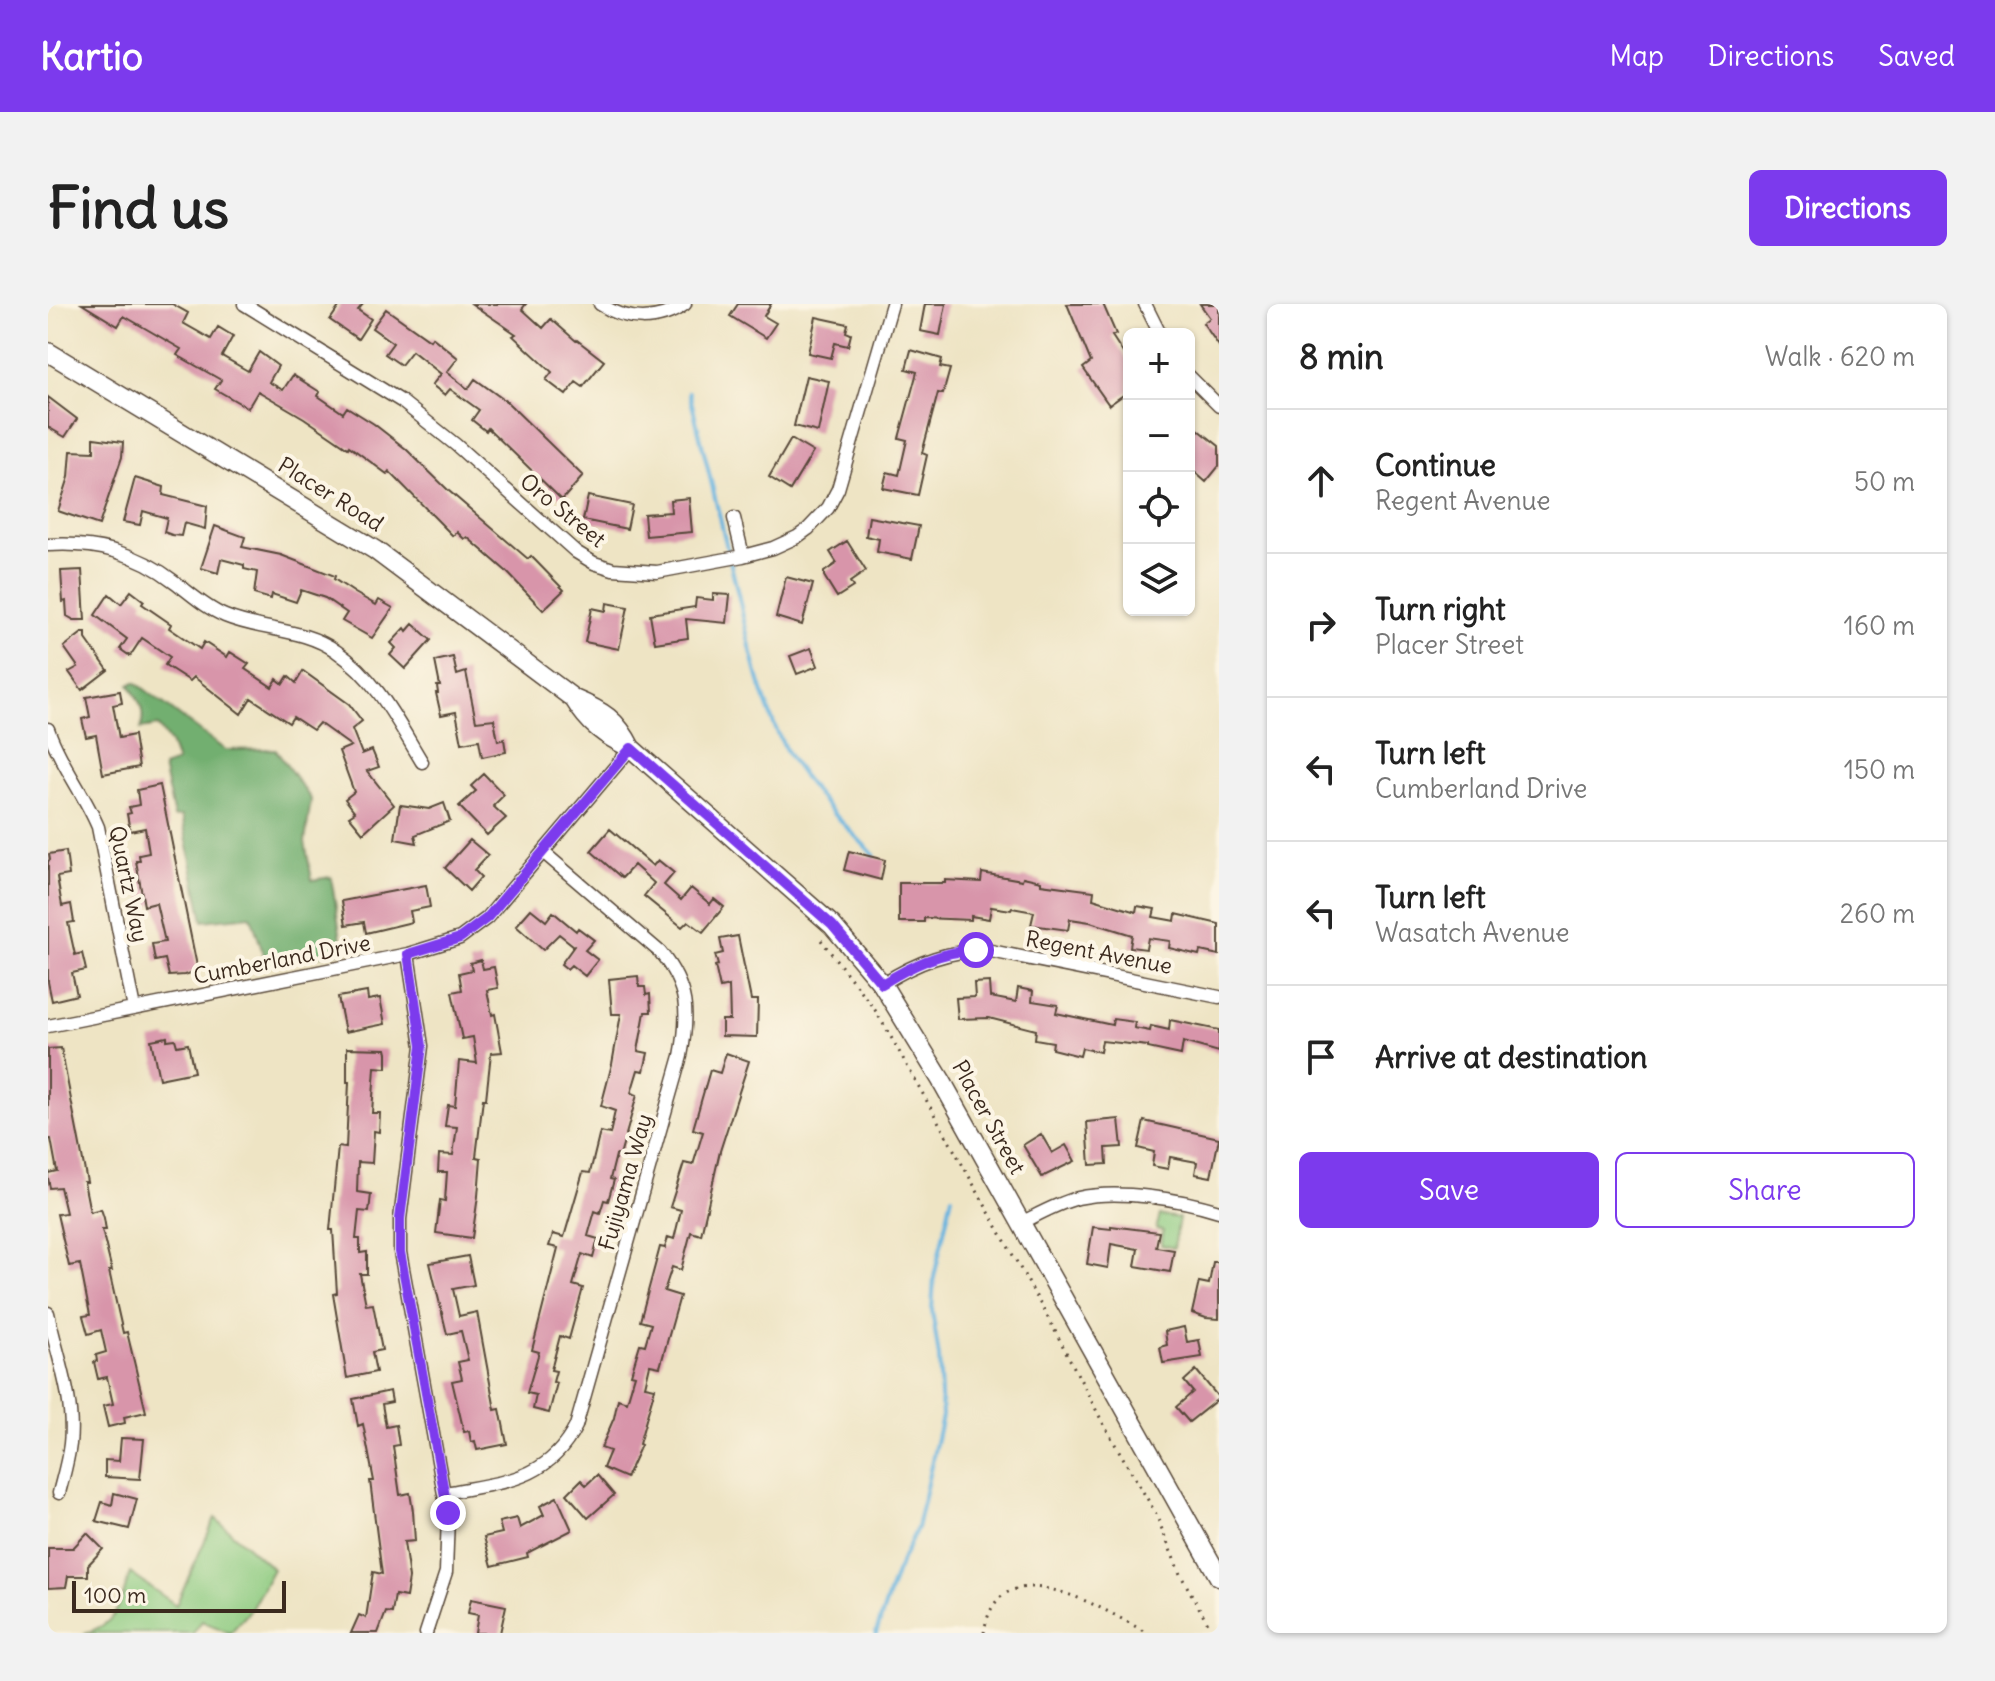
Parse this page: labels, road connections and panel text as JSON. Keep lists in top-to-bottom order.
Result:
{
  "streets": {
    "main road": ["Placer Road", "Placer Street"],
    "street": [
      "Oro Street",
      "Quartz Way",
      "Regent Avenue",
      "Cumberland Drive",
      "Fujiyama Way"
    ]
  },
  "crossings": [
    ["Placer Road", "Cumberland Drive"],
    ["Placer Road", "Placer Street"],
    ["Quartz Way", "Cumberland Drive"],
    ["Regent Avenue", "Placer Street"],
    ["Cumberland Drive", "Placer Street"],
    ["Cumberland Drive", "Fujiyama Way"]
  ],
  "scale_bar": "100 m",
  "page": {
    "header": "Kartio",
    "nav": ["Map", "Directions", "Saved"],
    "buttons": [
      "Directions",
      ["Save", "Share"]
    ],
    "title": "Find us",
    "heading": ["8 min", "Walk · 620 m"],
    "map_buttons": ["+", "−"],
    "list": [
      ["Continue", "Regent Avenue", "50 m"],
      ["Turn right", "Placer Street", "160 m"],
      ["Turn left", "Cumberland Drive", "150 m"],
      ["Turn left", "Wasatch Avenue", "260 m"],
      "Arrive at destination"
    ],
    "scale": "100 m"
  }
}
